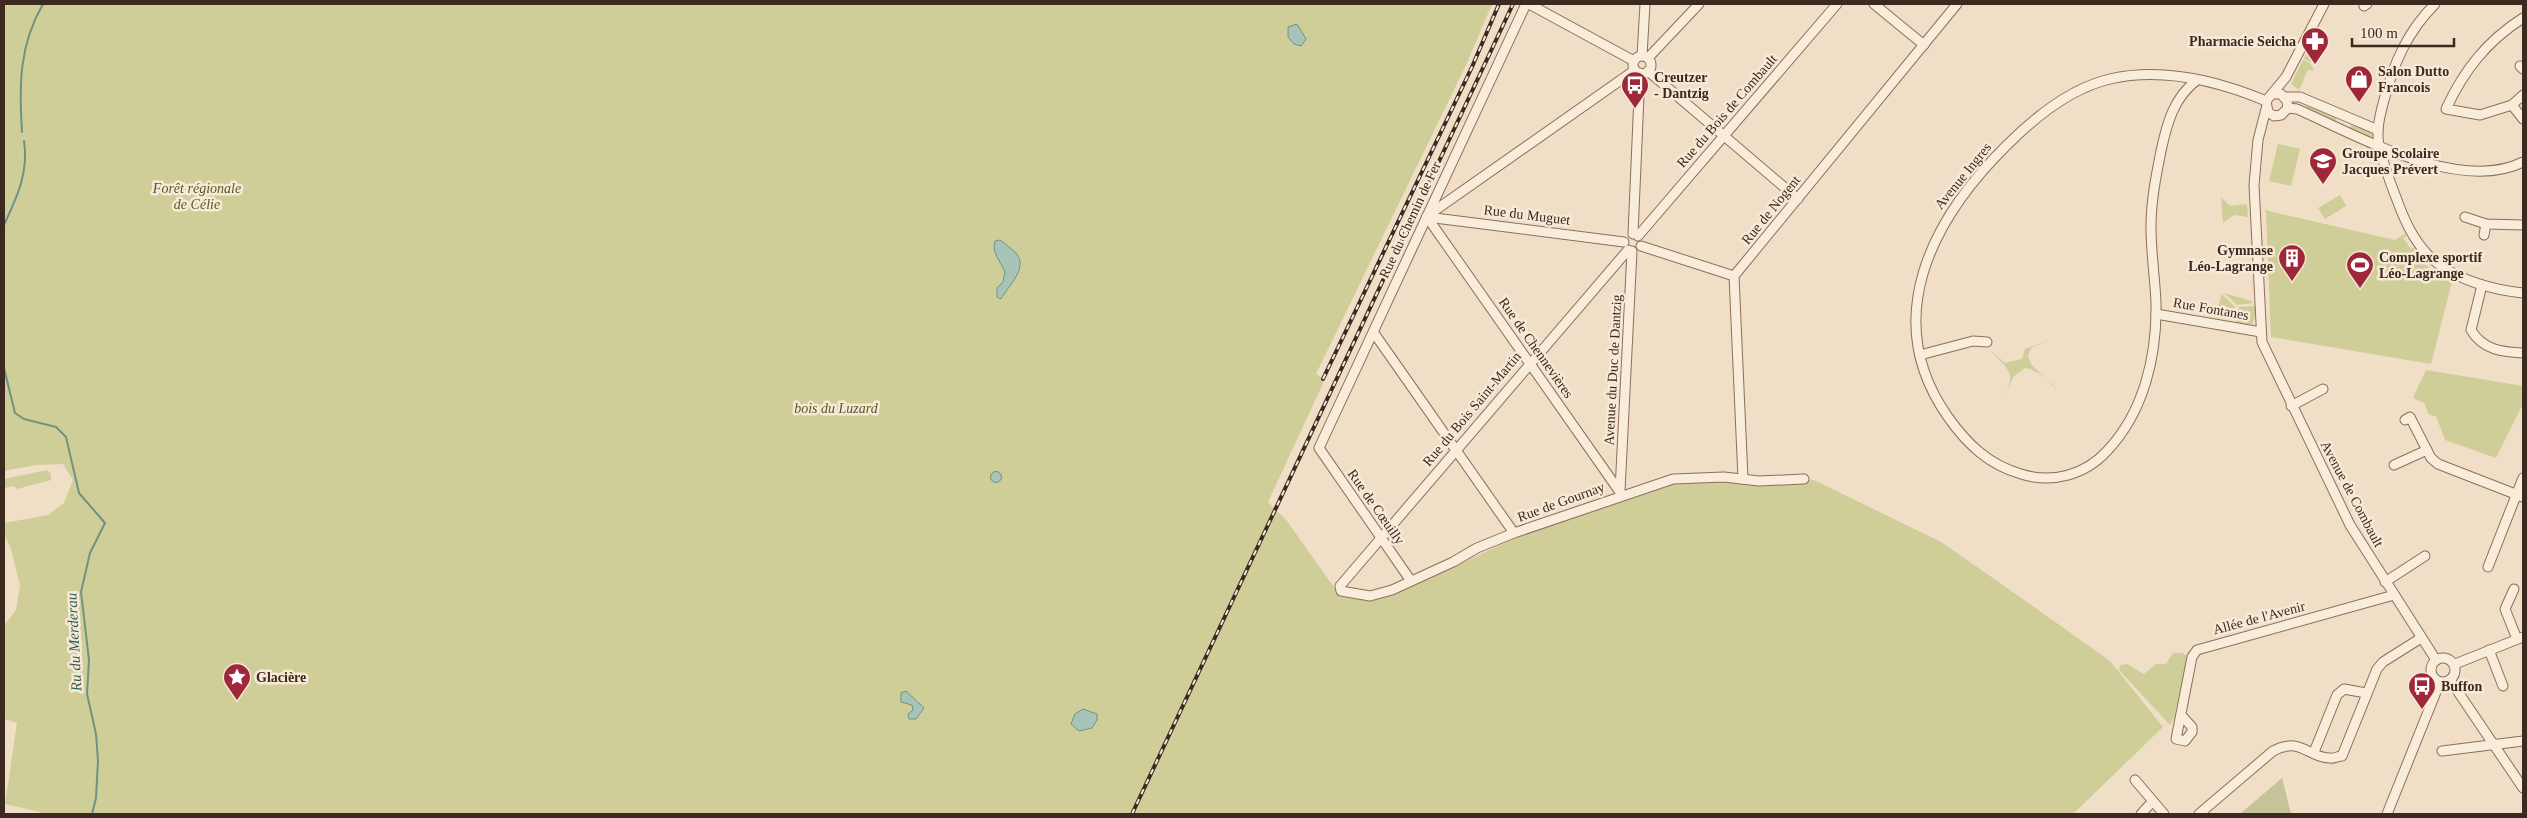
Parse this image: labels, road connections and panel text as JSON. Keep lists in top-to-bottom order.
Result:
{
  "streets": {
    "street": [
      "Rue du Bois de Combault",
      "Avenue Ingres",
      "Rue de Nogent",
      "Rue du Muguet",
      "Rue du Chemin de Fer",
      "Rue Fontanes",
      "Rue de Chennevières",
      "Avenue du Duc de Dantzig",
      "Rue du Bois Saint-Martin",
      "Avenue de Combault",
      "Rue de Gournay",
      "Rue de Cœuilly",
      "Allée de l'Avenir"
    ]
  },
  "crossings": [
    ["Rue du Bois de Combault", "Rue du Muguet"],
    ["Rue du Bois de Combault", "Avenue du Duc de Dantzig"],
    ["Rue du Bois de Combault", "Rue du Bois Saint-Martin"],
    ["Avenue Ingres", "Rue Fontanes"],
    ["Avenue Ingres", "Avenue de Combault"],
    ["Rue du Muguet", "Rue du Chemin de Fer"],
    ["Rue du Muguet", "Rue de Chennevières"],
    ["Rue du Muguet", "Avenue du Duc de Dantzig"],
    ["Rue du Muguet", "Rue du Bois Saint-Martin"],
    ["Rue du Chemin de Fer", "Rue de Chennevières"],
    ["Rue du Chemin de Fer", "Rue de Cœuilly"],
    ["Rue Fontanes", "Avenue de Combault"],
    ["Rue de Chennevières", "Avenue du Duc de Dantzig"],
    ["Rue de Chennevières", "Rue du Bois Saint-Martin"],
    ["Rue de Chennevières", "Rue de Gournay"],
    ["Avenue du Duc de Dantzig", "Rue du Bois Saint-Martin"],
    ["Avenue du Duc de Dantzig", "Rue de Gournay"],
    ["Rue du Bois Saint-Martin", "Rue de Gournay"],
    ["Rue du Bois Saint-Martin", "Rue de Cœuilly"],
    ["Avenue de Combault", "Allée de l'Avenir"],
    ["Rue de Gournay", "Rue de Cœuilly"]
  ],
  "water": ["Ru du Merderau"],
  "parks": ["Forêt régionale de Célie", "bois du Luzard"],
  "places": {
    "pharmacy": ["Pharmacie Seicha"],
    "shop": ["Salon Dutto Francois"],
    "bus stop": ["Creutzer - Dantzig", "Buffon"],
    "school or university": ["Groupe Scolaire Jacques Prévert"],
    "building": ["Gymnase Léo-Lagrange"],
    "sports": ["Complexe sportif Léo-Lagrange"],
    "place": ["Glacière"]
  },
  "scale_bar": "100 m"
}
